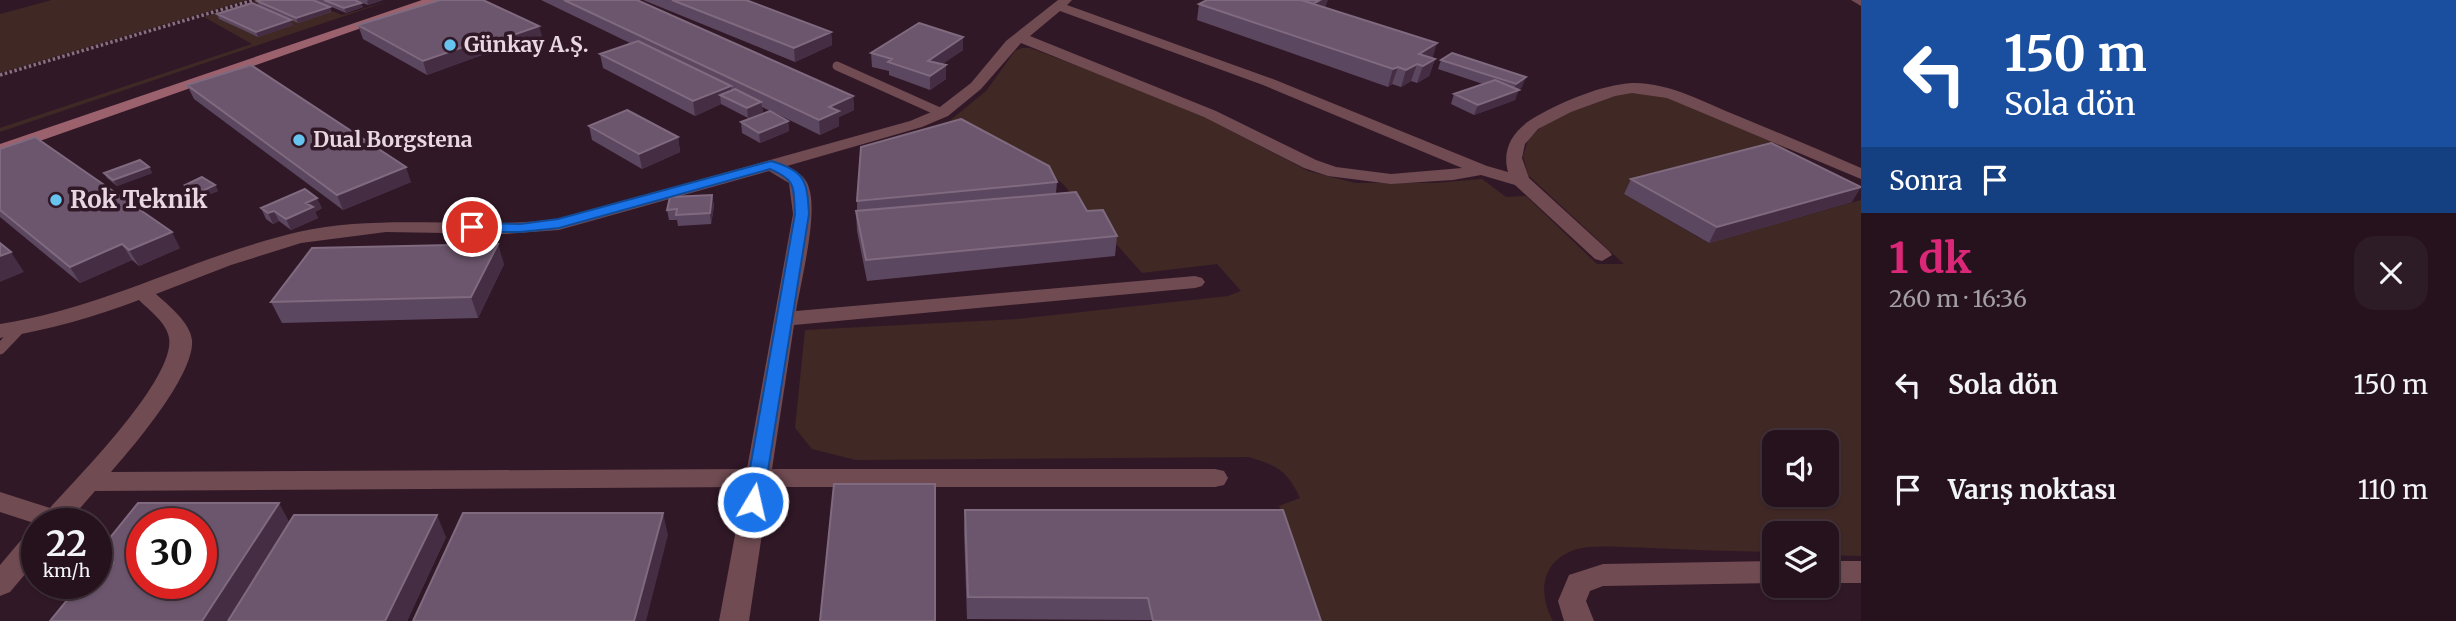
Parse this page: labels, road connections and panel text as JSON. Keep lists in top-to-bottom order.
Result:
{
  "places": ["Günkay A.Ş.", "Dual Borgstena", "Rok Teknik"],
  "page": {
    "turn": ["150 m", "Sola dön"],
    "then": "Sonra",
    "heading": ["1 dk", "260 m · 16:36"],
    "list": [
      {
        "name": "Sola dön",
        "value": "150 m"
      },
      {
        "name": "Varış noktası",
        "value": "110 m"
      }
    ],
    "speed": "22 km/h",
    "limit": "30"
  }
}
